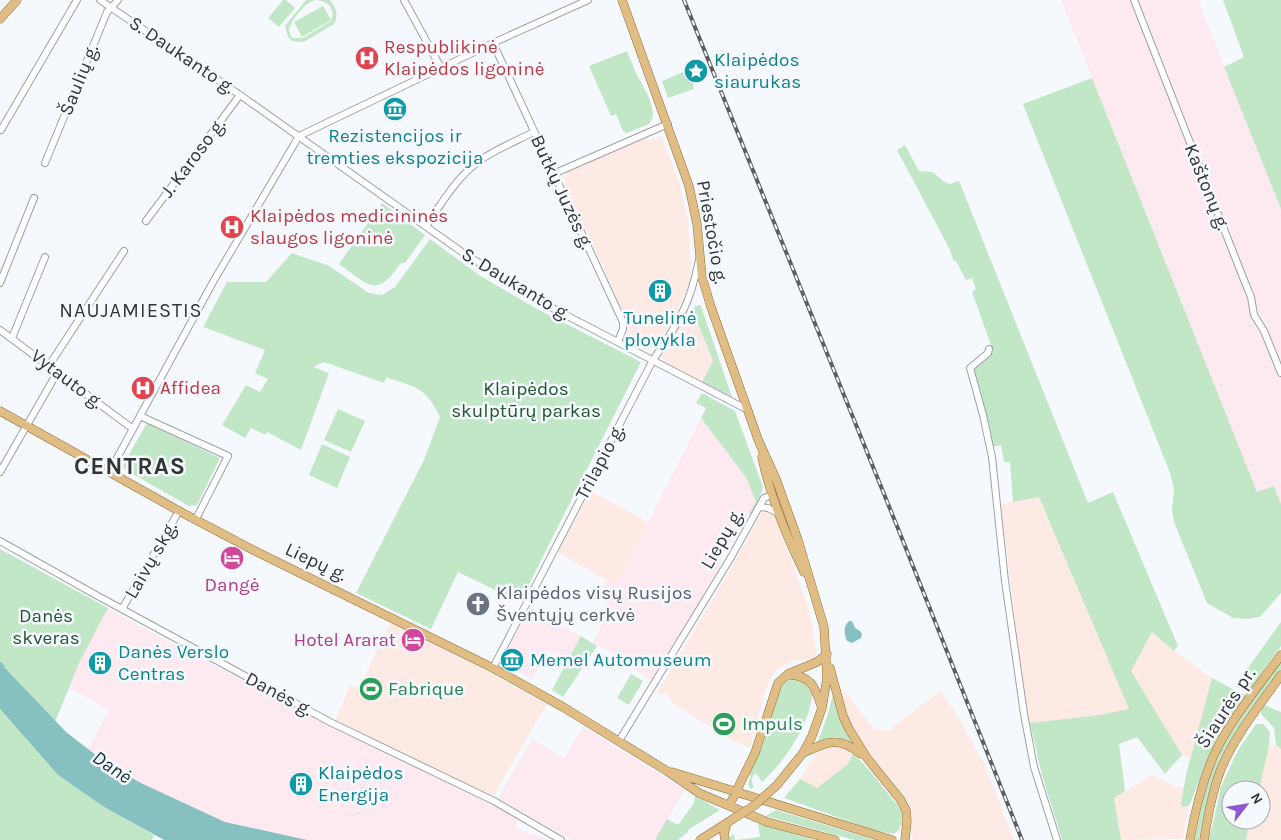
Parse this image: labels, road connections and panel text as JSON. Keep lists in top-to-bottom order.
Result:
{
  "streets": {
    "main road": ["Priestočio g.", "Liepų g.", "Šiaurės pr."],
    "street": [
      "S. Daukanto g.",
      "Šaulių g.",
      "J. Karoso g.",
      "Kaštonų g.",
      "Butkų Juzės g.",
      "Vytauto g.",
      "Trilapio g.",
      "Laivų skg.",
      "Danės g."
    ]
  },
  "crossings": [
    ["S. Daukanto g.", "Šaulių g."],
    ["S. Daukanto g.", "J. Karoso g."],
    ["S. Daukanto g.", "Butkų Juzės g."],
    ["S. Daukanto g.", "Priestočio g."],
    ["S. Daukanto g.", "Trilapio g."],
    ["Priestočio g.", "Trilapio g."],
    ["Priestočio g.", "Liepų g."],
    ["Trilapio g.", "Liepų g."],
    ["Liepų g.", "Laivų skg."],
    ["Laivų skg.", "Danės g."]
  ],
  "districts": ["NAUJAMIESTIS", "CENTRAS"],
  "water": ["Danė"],
  "parks": ["Klaipėdos skulptūrų parkas", "Danės skveras"],
  "places": {
    "hospital": ["Respublikinė Klaipėdos ligoninė", "Klaipėdos medicininės slaugos ligoninė", "Affidea"],
    "place": ["Klaipėdos siaurukas"],
    "museum": ["Rezistencijos ir tremties ekspozicija", "Memel Automuseum"],
    "building": ["Tunelinė plovykla", "Danės Verslo Centras", "Klaipėdos Energija"],
    "hotel": ["Dangė", "Hotel Ararat"],
    "church": ["Klaipėdos visų Rusijos Šventųjų cerkvė"],
    "sports": ["Fabrique", "Impuls"]
  },
  "north": "top right"
}
